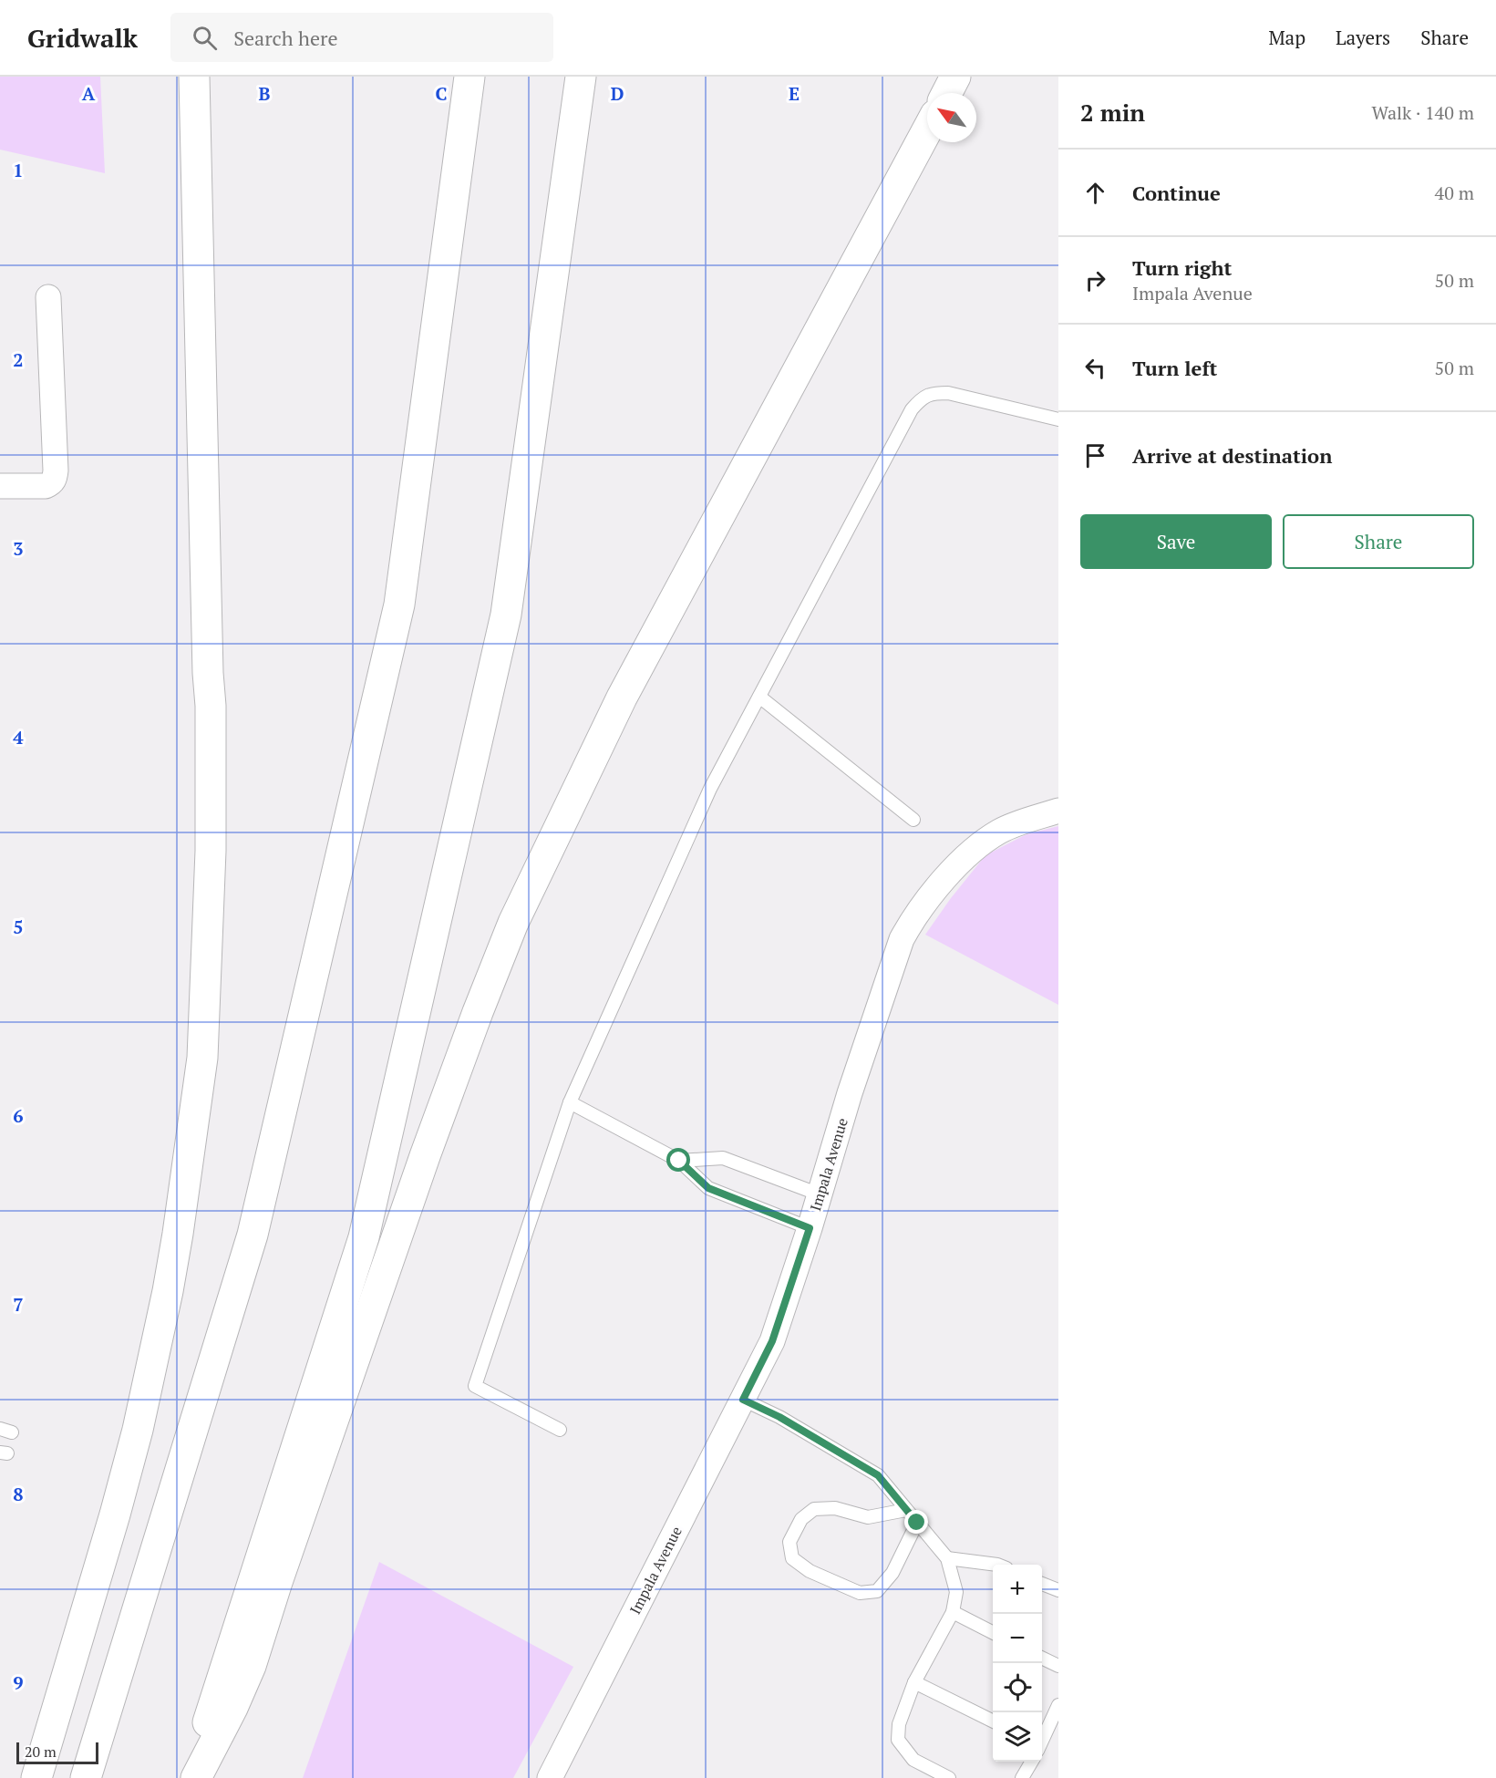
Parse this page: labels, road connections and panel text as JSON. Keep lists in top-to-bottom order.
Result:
{
  "streets": {
    "street": ["Impala Avenue"]
  },
  "scale_bar": "20 m",
  "north": "top left",
  "page": {
    "header": "Gridwalk",
    "search": "Search here",
    "nav": ["Map", "Layers", "Share"],
    "heading": ["2 min", "Walk · 140 m"],
    "list": [
      ["Continue", "40 m"],
      ["Turn right", "Impala Avenue", "50 m"],
      ["Turn left", "50 m"],
      "Arrive at destination"
    ],
    "buttons": ["Save", "Share"],
    "map_buttons": ["+", "−"],
    "scale": "20 m"
  },
  "grid": {
    "columns": [
      "A",
      "B",
      "C",
      "D",
      "E"
    ],
    "rows": [
      "1",
      "2",
      "3",
      "4",
      "5",
      "6",
      "7",
      "8",
      "9"
    ]
  }
}
